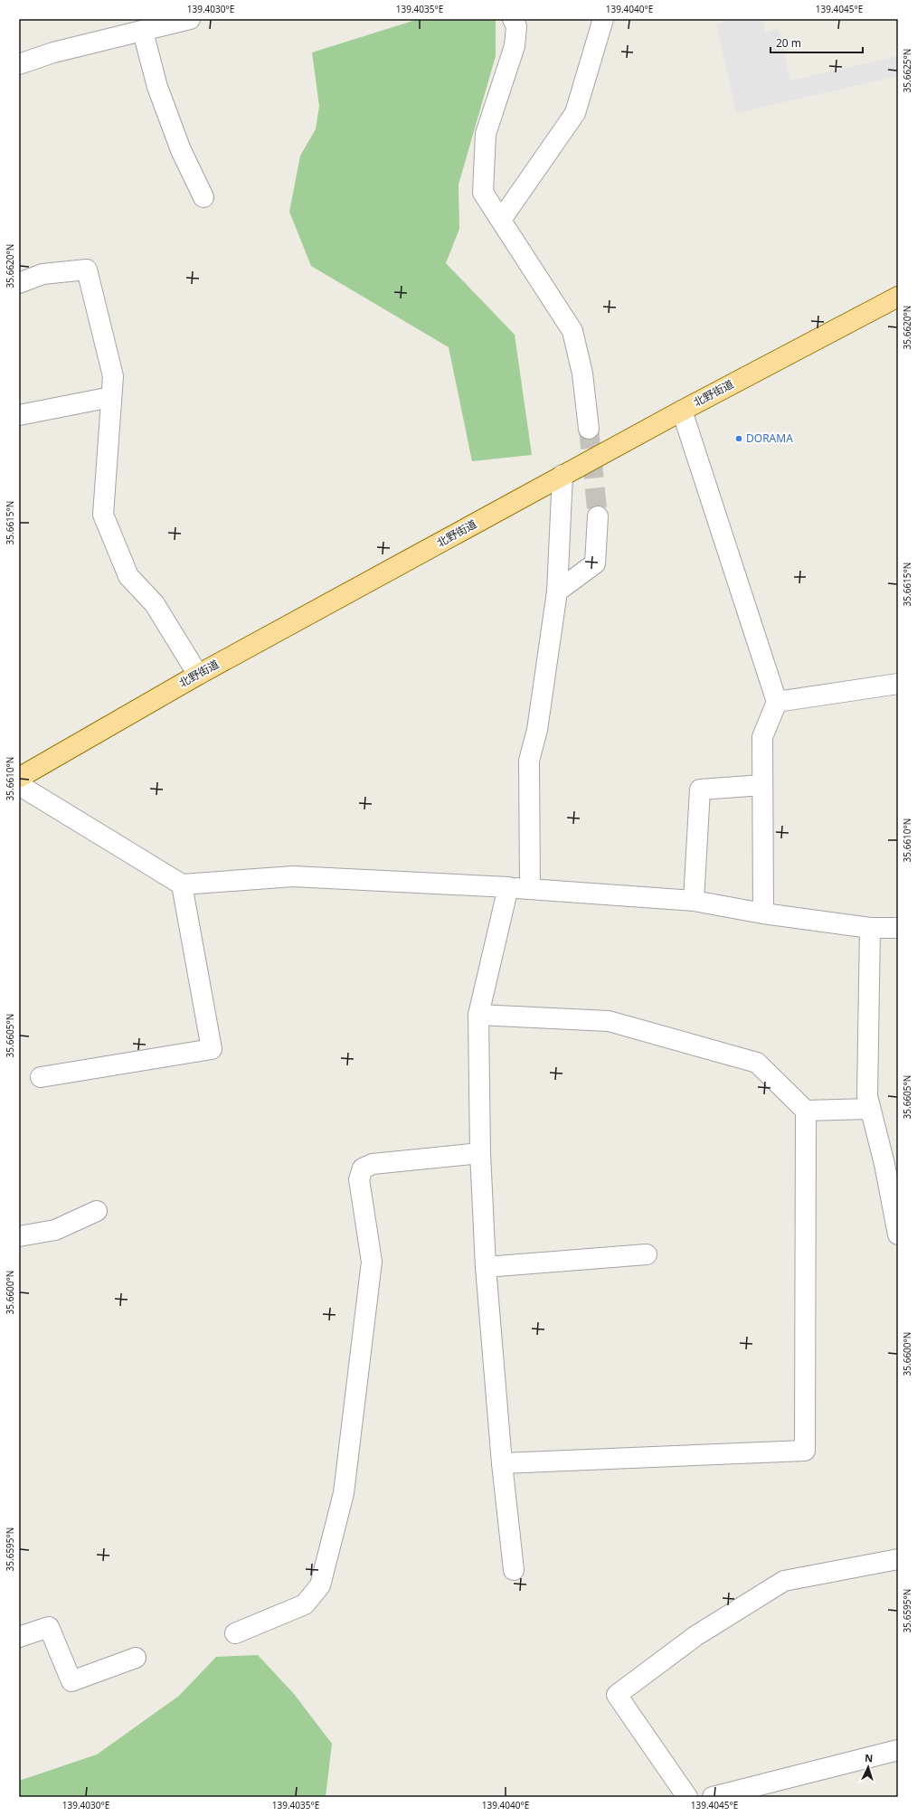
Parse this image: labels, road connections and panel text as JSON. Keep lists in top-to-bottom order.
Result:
{
  "streets": {
    "main road": ["北野街道"]
  },
  "places": ["DORAMA"],
  "scale_bar": "20 m",
  "north": "top",
  "coordinates": [
    "139.4030°E",
    "139.4035°E",
    "139.4040°E",
    "139.4045°E",
    "35.6625°N",
    "35.6620°N",
    "35.6615°N",
    "35.6610°N",
    "35.6605°N",
    "35.6600°N",
    "35.6595°N"
  ]
}
